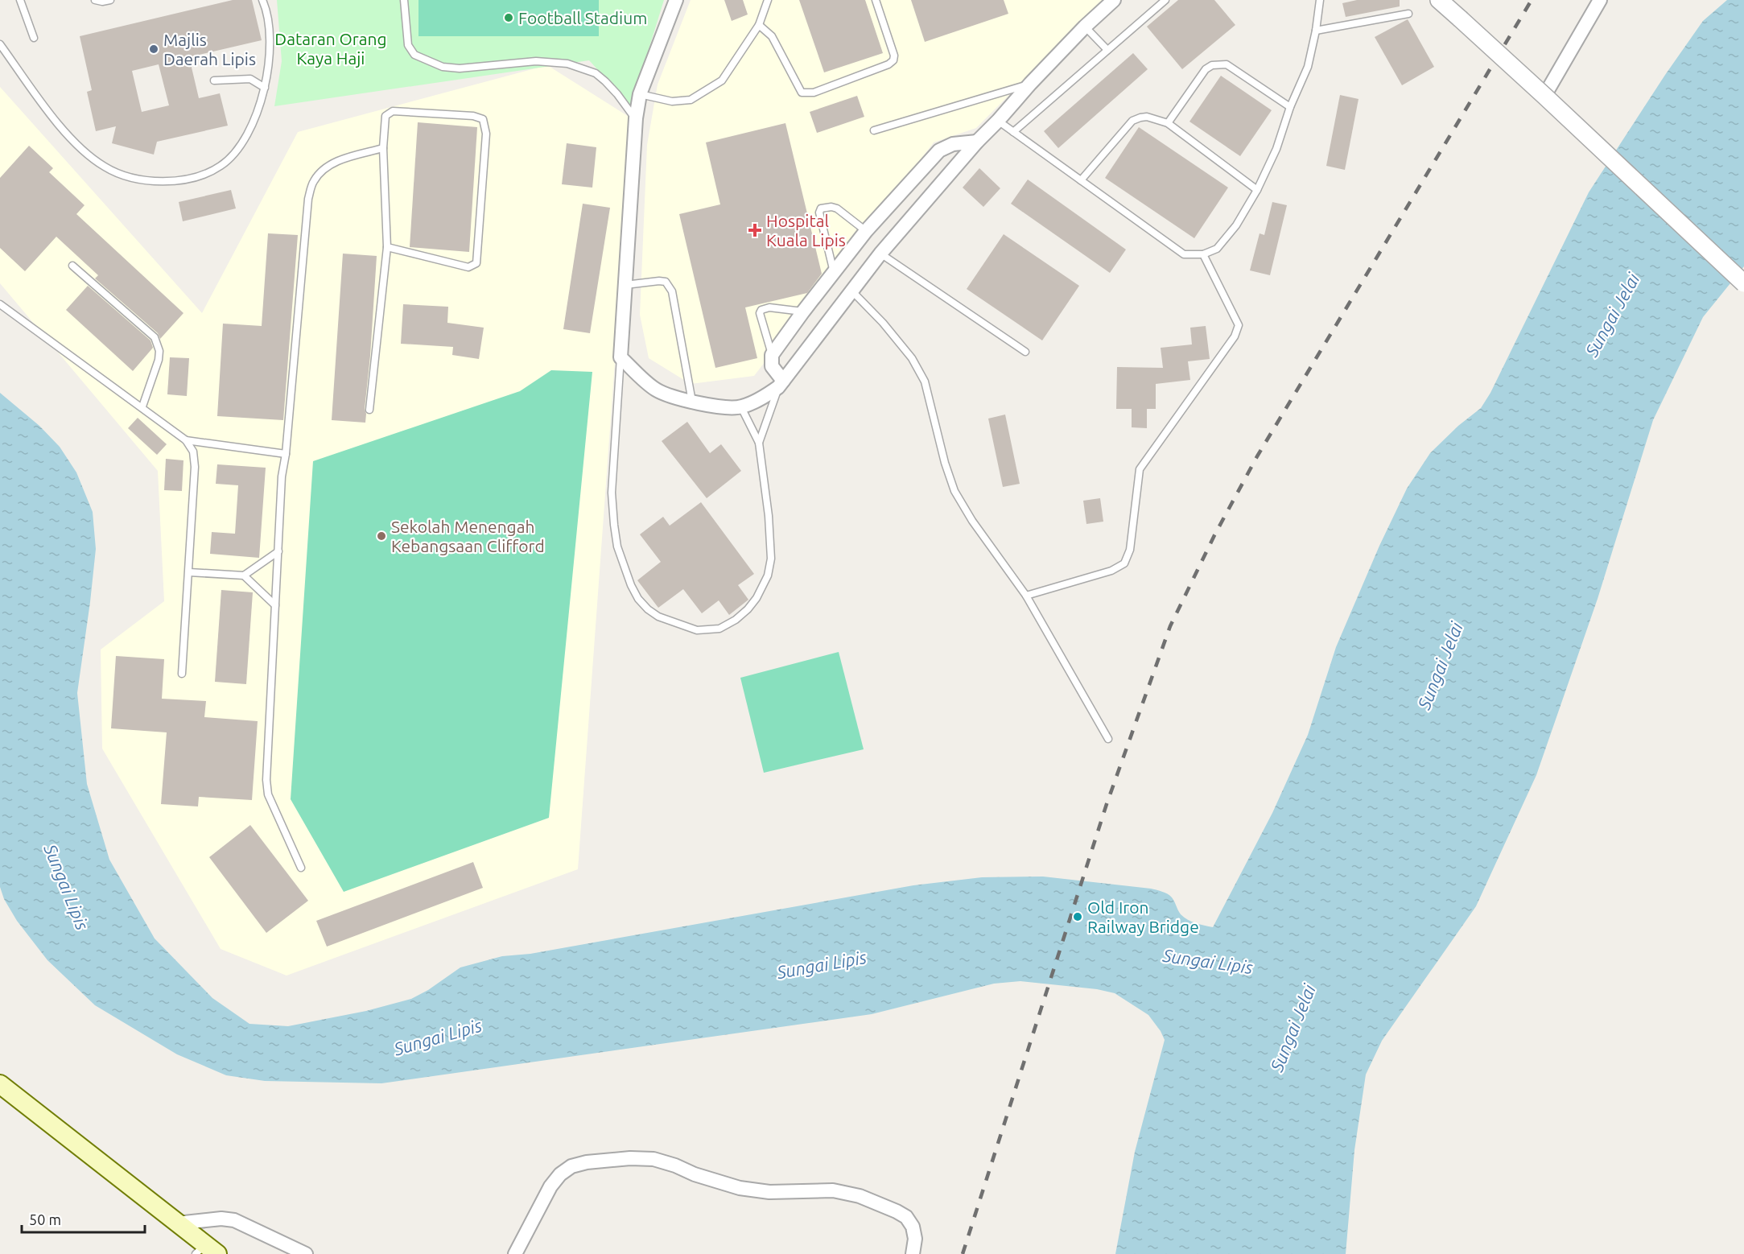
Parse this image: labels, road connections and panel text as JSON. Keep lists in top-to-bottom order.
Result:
{
  "water": ["Sungai Jelai", "Sungai Lipis"],
  "parks": ["Dataran Orang Kaya Haji"],
  "places": {
    "other": [
      "Football Stadium",
      "Majlis Daerah Lipis",
      "Sekolah Menengah Kebangsaan Clifford",
      "Old Iron Railway Bridge"
    ],
    "health": ["Hospital Kuala Lipis"]
  },
  "scale_bar": "50 m"
}
